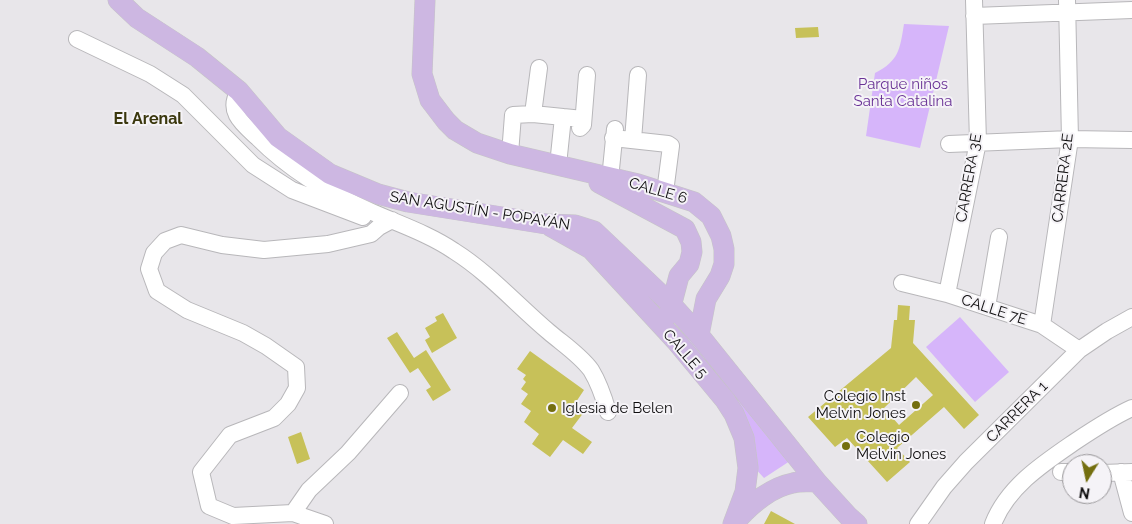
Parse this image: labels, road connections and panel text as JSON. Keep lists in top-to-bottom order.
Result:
{
  "streets": {
    "main road": ["CALLE 6", "SAN AGUSTÍN - POPAYÁN", "CALLE 5"],
    "street": [
      "CARRERA 3E",
      "CARRERA 2E",
      "CALLE 7E",
      "CARRERA 1"
    ]
  },
  "crossings": [
    ["CARRERA 3E", "CALLE 7E"],
    ["CARRERA 2E", "CALLE 7E"],
    ["CALLE 6", "SAN AGUSTÍN - POPAYÁN"],
    ["CALLE 6", "CALLE 5"],
    ["SAN AGUSTÍN - POPAYÁN", "CALLE 5"],
    ["CALLE 7E", "CARRERA 1"]
  ],
  "districts": ["El Arenal"],
  "parks": ["Parque niños Santa Catalina"],
  "places": ["Colegio Inst Melvin Jones", "Iglesia de Belen", "Colegio Melvin Jones"],
  "north": "bottom"
}
